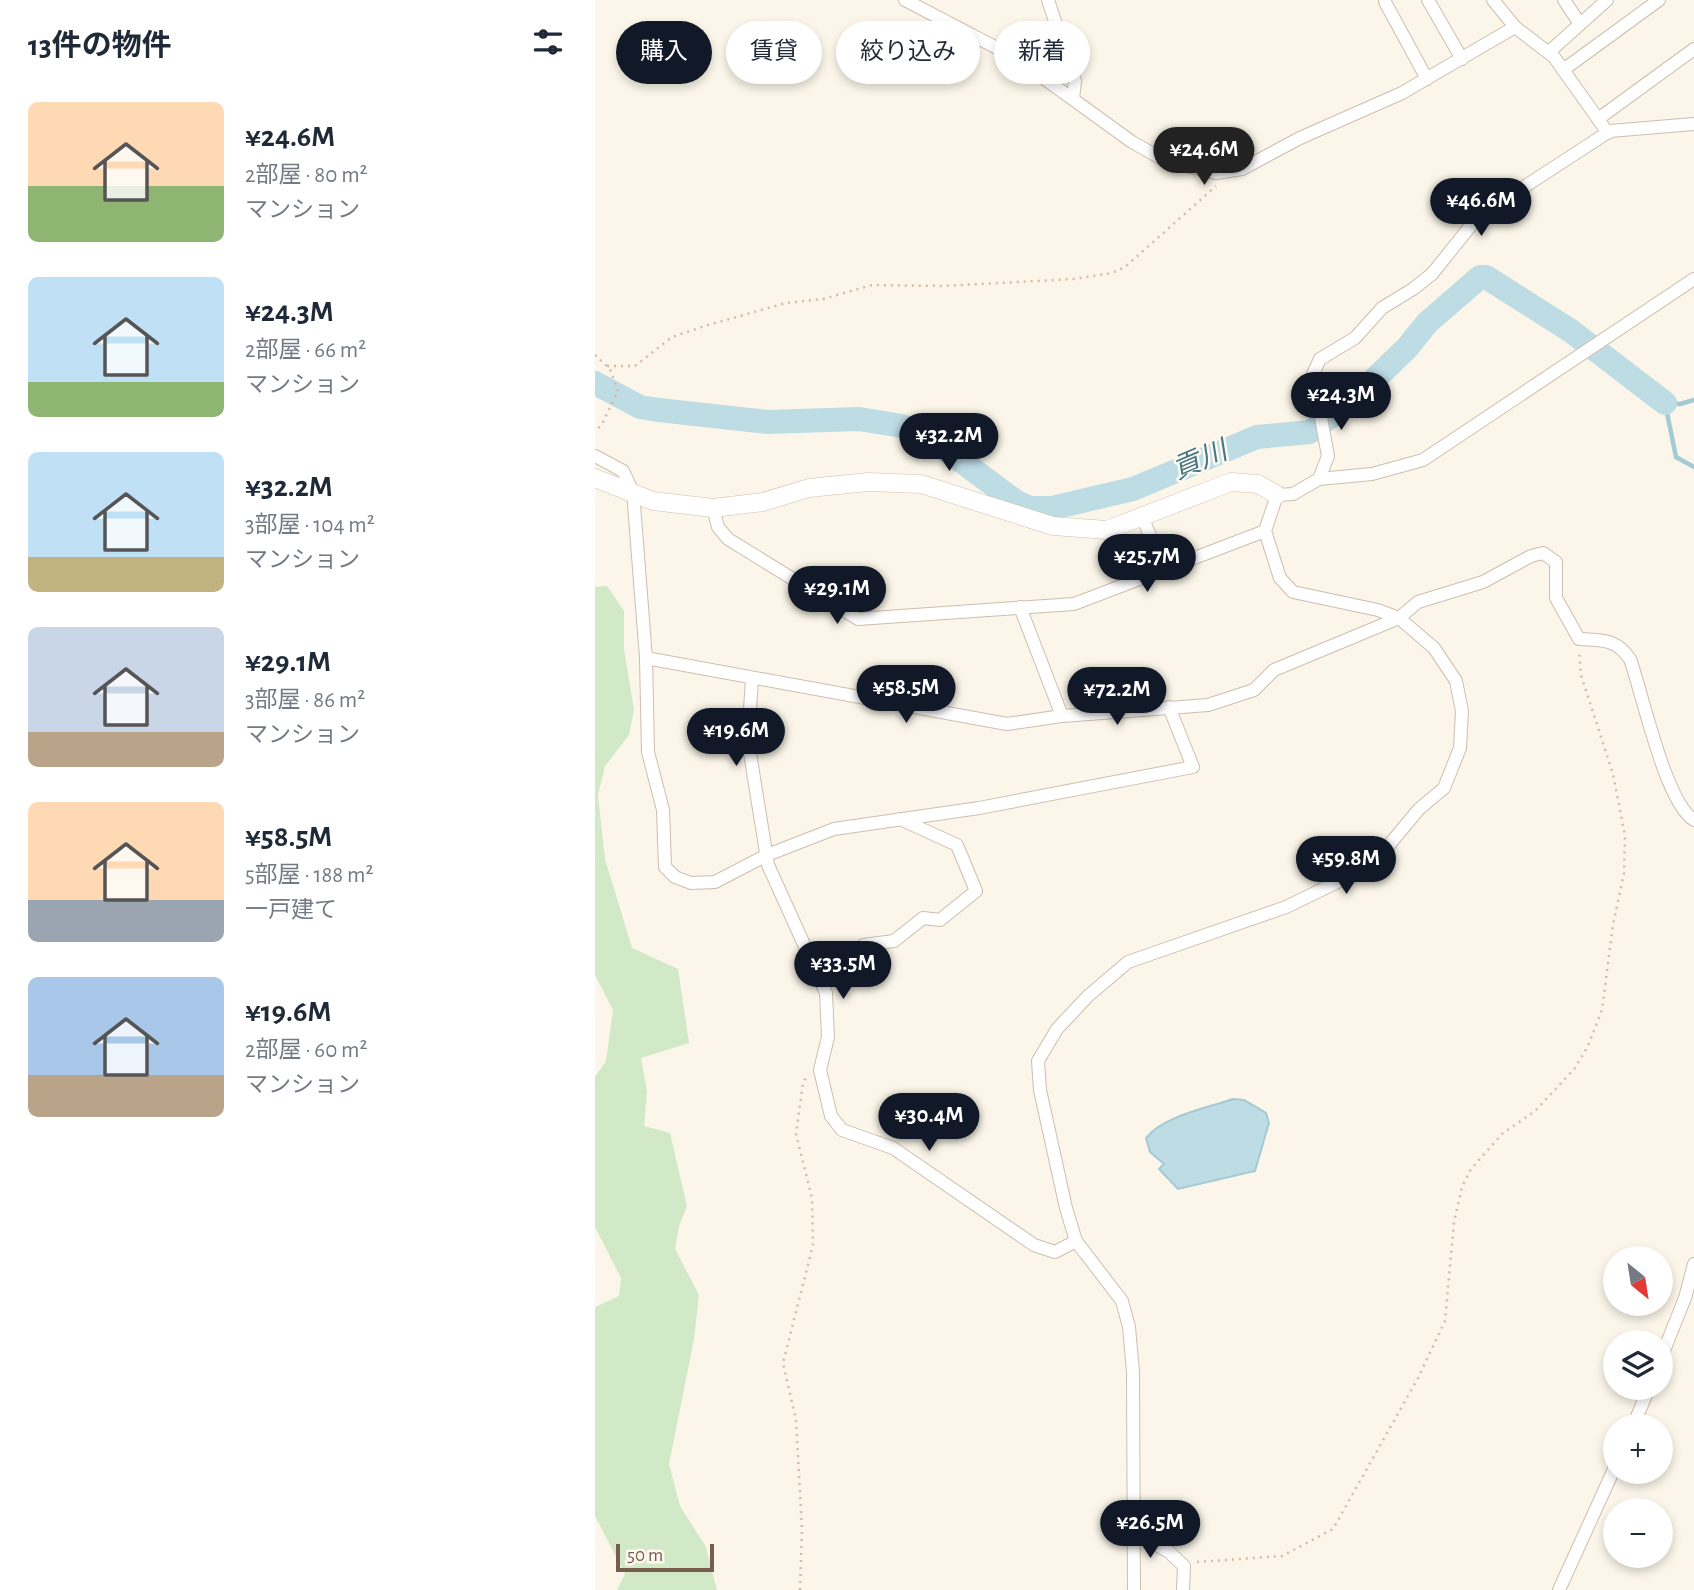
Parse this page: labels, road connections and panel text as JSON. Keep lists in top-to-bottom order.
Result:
{
  "water": ["貢川"],
  "scale_bar": "50 m",
  "north": "bottom right",
  "page": {
    "heading": "13件の物件",
    "chip": [
      "購入",
      "賃貸",
      "絞り込み",
      "新着"
    ],
    "list": [
      {
        "name": "¥24.6M",
        "note": "2部屋 · 80 m² · マンション"
      },
      {
        "name": "¥24.3M",
        "note": "2部屋 · 66 m² · マンション"
      },
      {
        "name": "¥32.2M",
        "note": "3部屋 · 104 m² · マンション"
      },
      {
        "name": "¥29.1M",
        "note": "3部屋 · 86 m² · マンション"
      },
      {
        "name": "¥58.5M",
        "note": "5部屋 · 188 m² · 一戸建て"
      },
      {
        "name": "¥19.6M",
        "note": "2部屋 · 60 m² · マンション"
      }
    ],
    "price": [
      "¥24.6M",
      "¥46.6M",
      "¥24.3M",
      "¥32.2M",
      "¥25.7M",
      "¥29.1M",
      "¥58.5M",
      "¥72.2M",
      "¥19.6M",
      "¥59.8M",
      "¥33.5M",
      "¥30.4M",
      "¥26.5M"
    ],
    "map_buttons": ["+", "−"],
    "scale": "50 m"
  }
}
